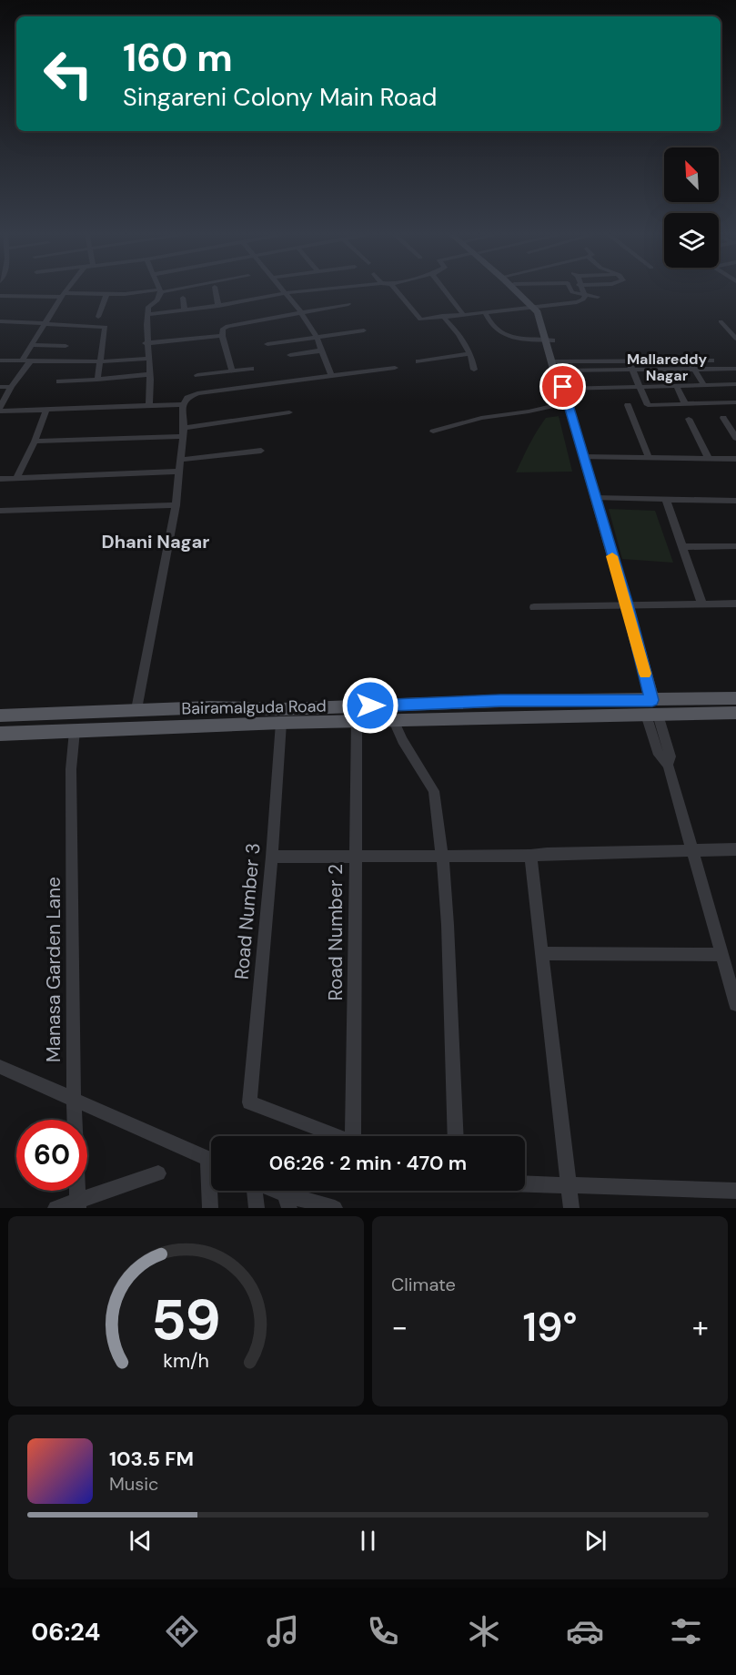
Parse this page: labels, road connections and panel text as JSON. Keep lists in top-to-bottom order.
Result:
{
  "streets": {
    "main road": ["Bairamalguda Road"],
    "street": ["Road Number 3", "Road Number 2", "Manasa Garden Lane"]
  },
  "crossings": [
    ["Bairamalguda Road", "Road Number 3"],
    ["Bairamalguda Road", "Road Number 2"],
    ["Bairamalguda Road", "Manasa Garden Lane"]
  ],
  "districts": ["Mallareddy Nagar", "Dhani Nagar"],
  "north": "top left",
  "page": {
    "turn": ["160 m", "Singareni Colony Main Road"],
    "limit": "60",
    "trip": "06:26 · 2 min · 470 m",
    "tile": "Climate",
    "heat": ["−", "19°", "+"],
    "song": ["103.5 FM", "Music"],
    "tabs": "06:24",
    "gauge": ["59", "km/h"]
  }
}
